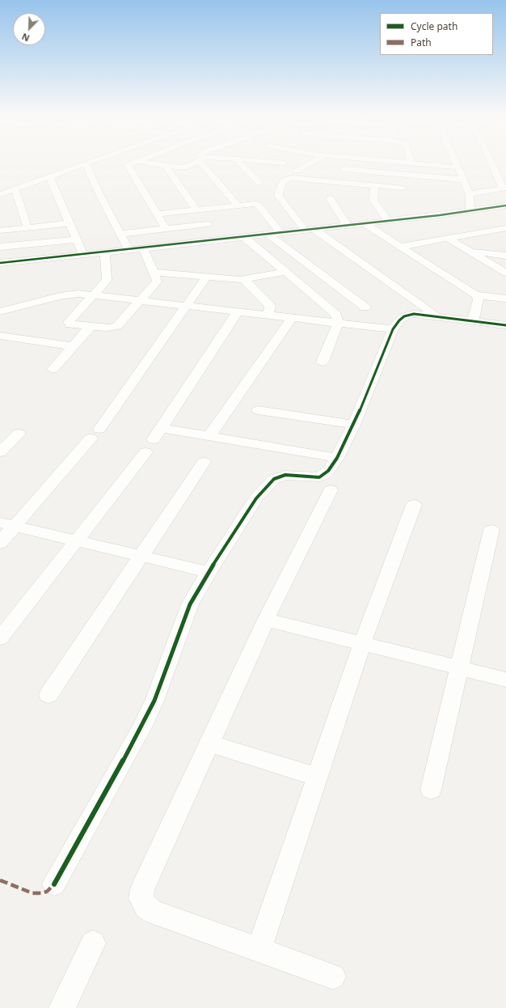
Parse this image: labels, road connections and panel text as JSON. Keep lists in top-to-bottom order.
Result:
{
  "legend": ["Cycle path", "Path"],
  "north": "bottom left"
}
